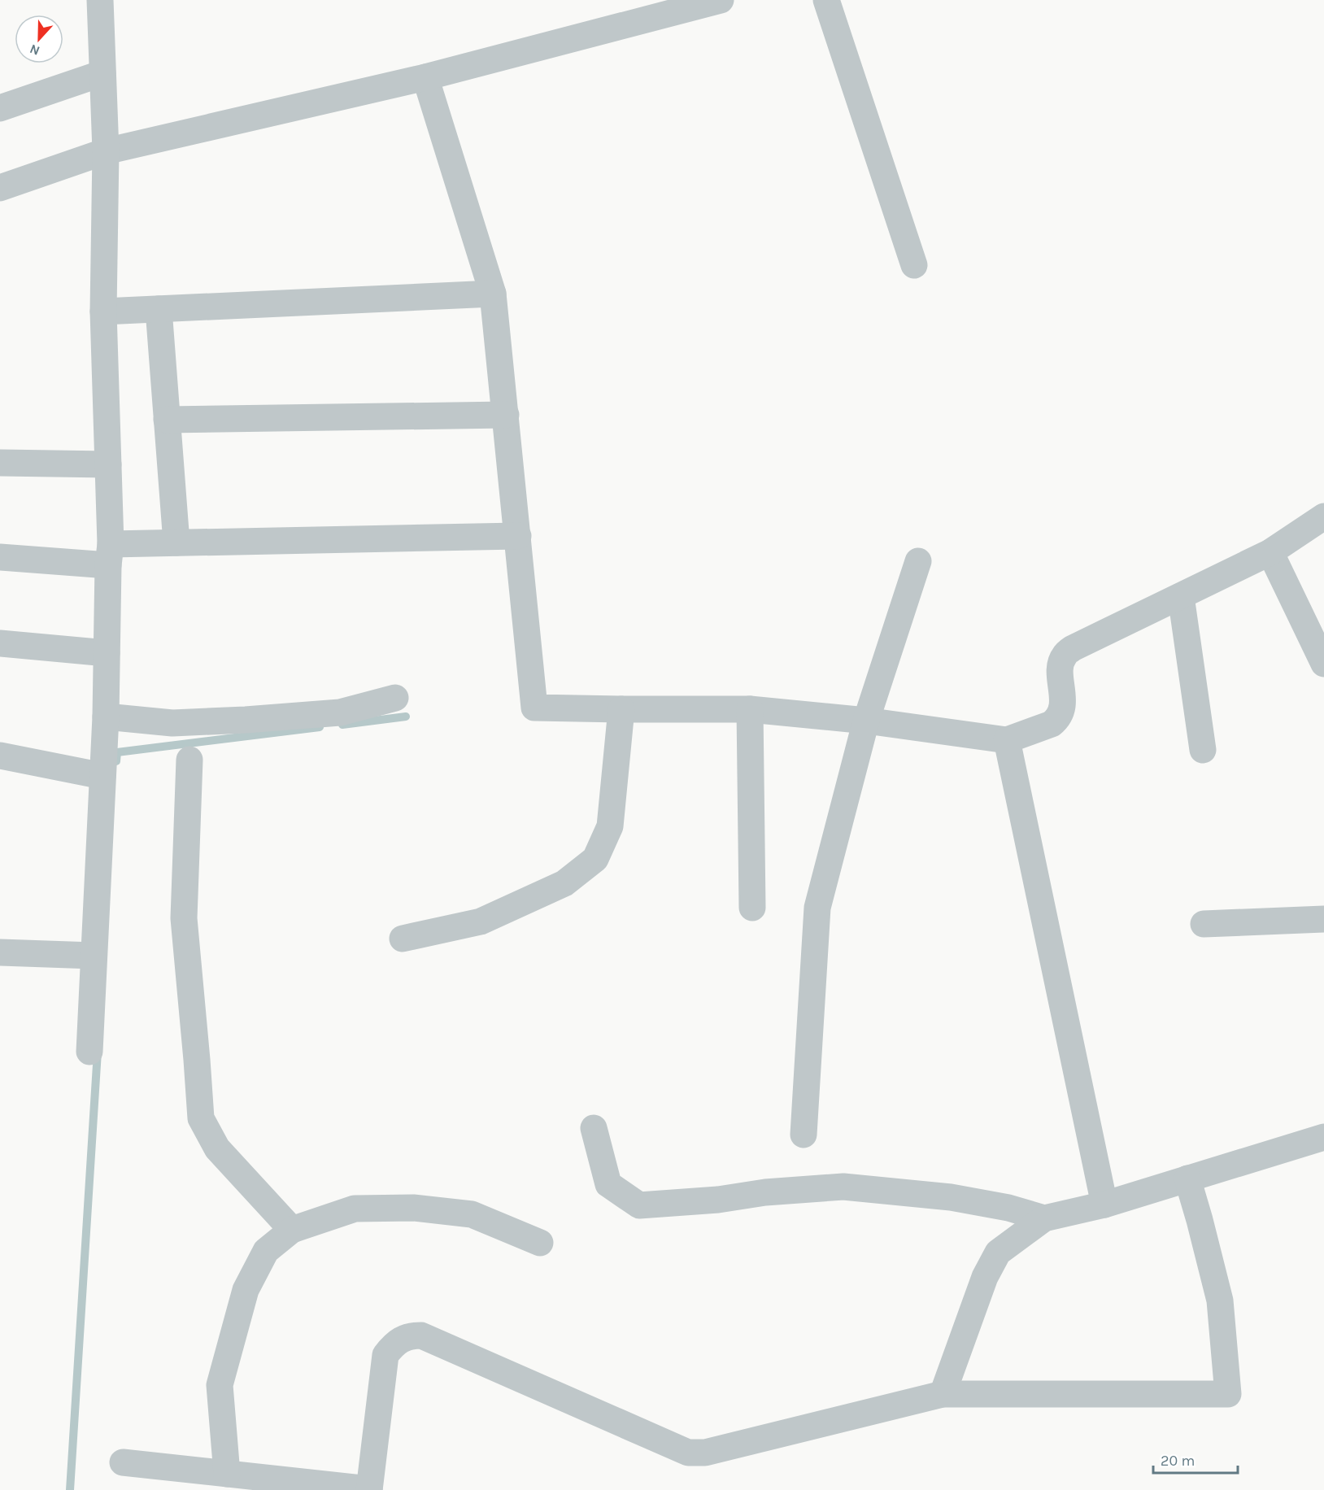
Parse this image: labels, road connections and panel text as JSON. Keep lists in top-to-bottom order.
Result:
{
  "scale_bar": "20 m",
  "north": "bottom"
}
